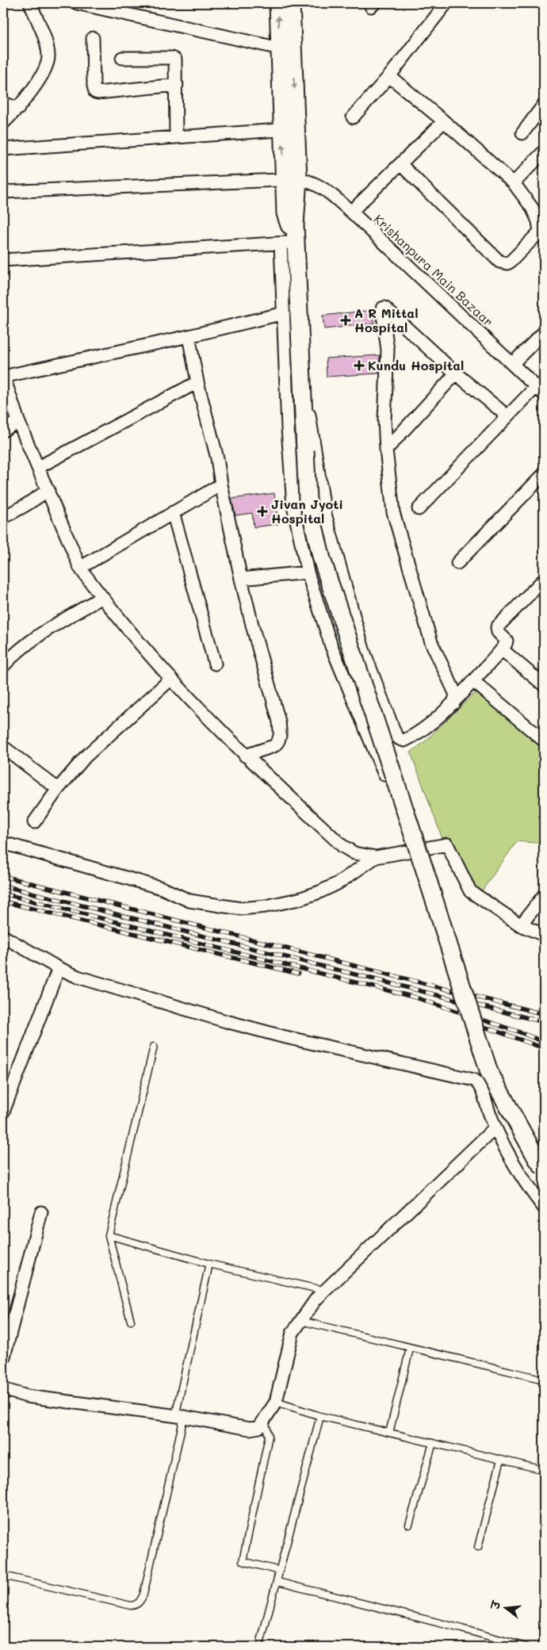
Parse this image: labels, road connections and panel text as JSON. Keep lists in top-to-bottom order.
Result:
{
  "streets": {
    "street": ["Krishanpura Main Bazaar"]
  },
  "places": {
    "health": ["A R Mittal Hospital", "Kundu Hospital", "Jivan Jyoti Hospital"]
  },
  "north": "left"
}
